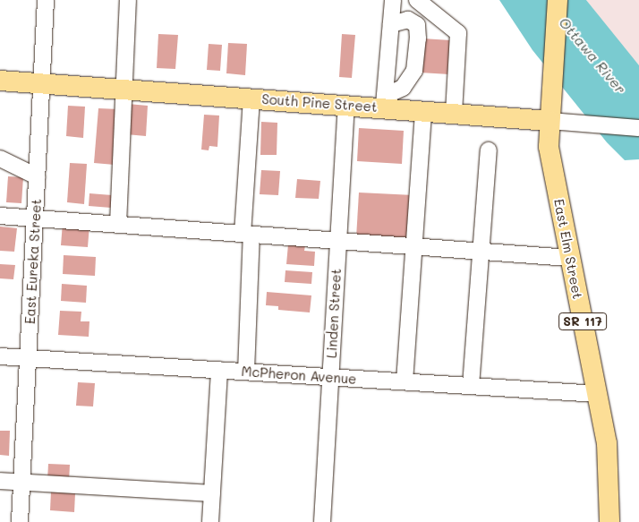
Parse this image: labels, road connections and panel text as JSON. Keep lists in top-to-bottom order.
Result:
{
  "streets": {
    "main road": ["South Pine Street", "East Elm Street", "SR 117"],
    "street": ["East Eureka Street", "Linden Street", "McPheron Avenue"]
  },
  "crossings": [
    ["South Pine Street", "East Elm Street"],
    ["South Pine Street", "East Eureka Street"],
    ["South Pine Street", "Linden Street"],
    ["East Elm Street", "McPheron Avenue"],
    ["East Eureka Street", "McPheron Avenue"],
    ["Linden Street", "McPheron Avenue"]
  ],
  "water": ["Ottawa River"]
}
